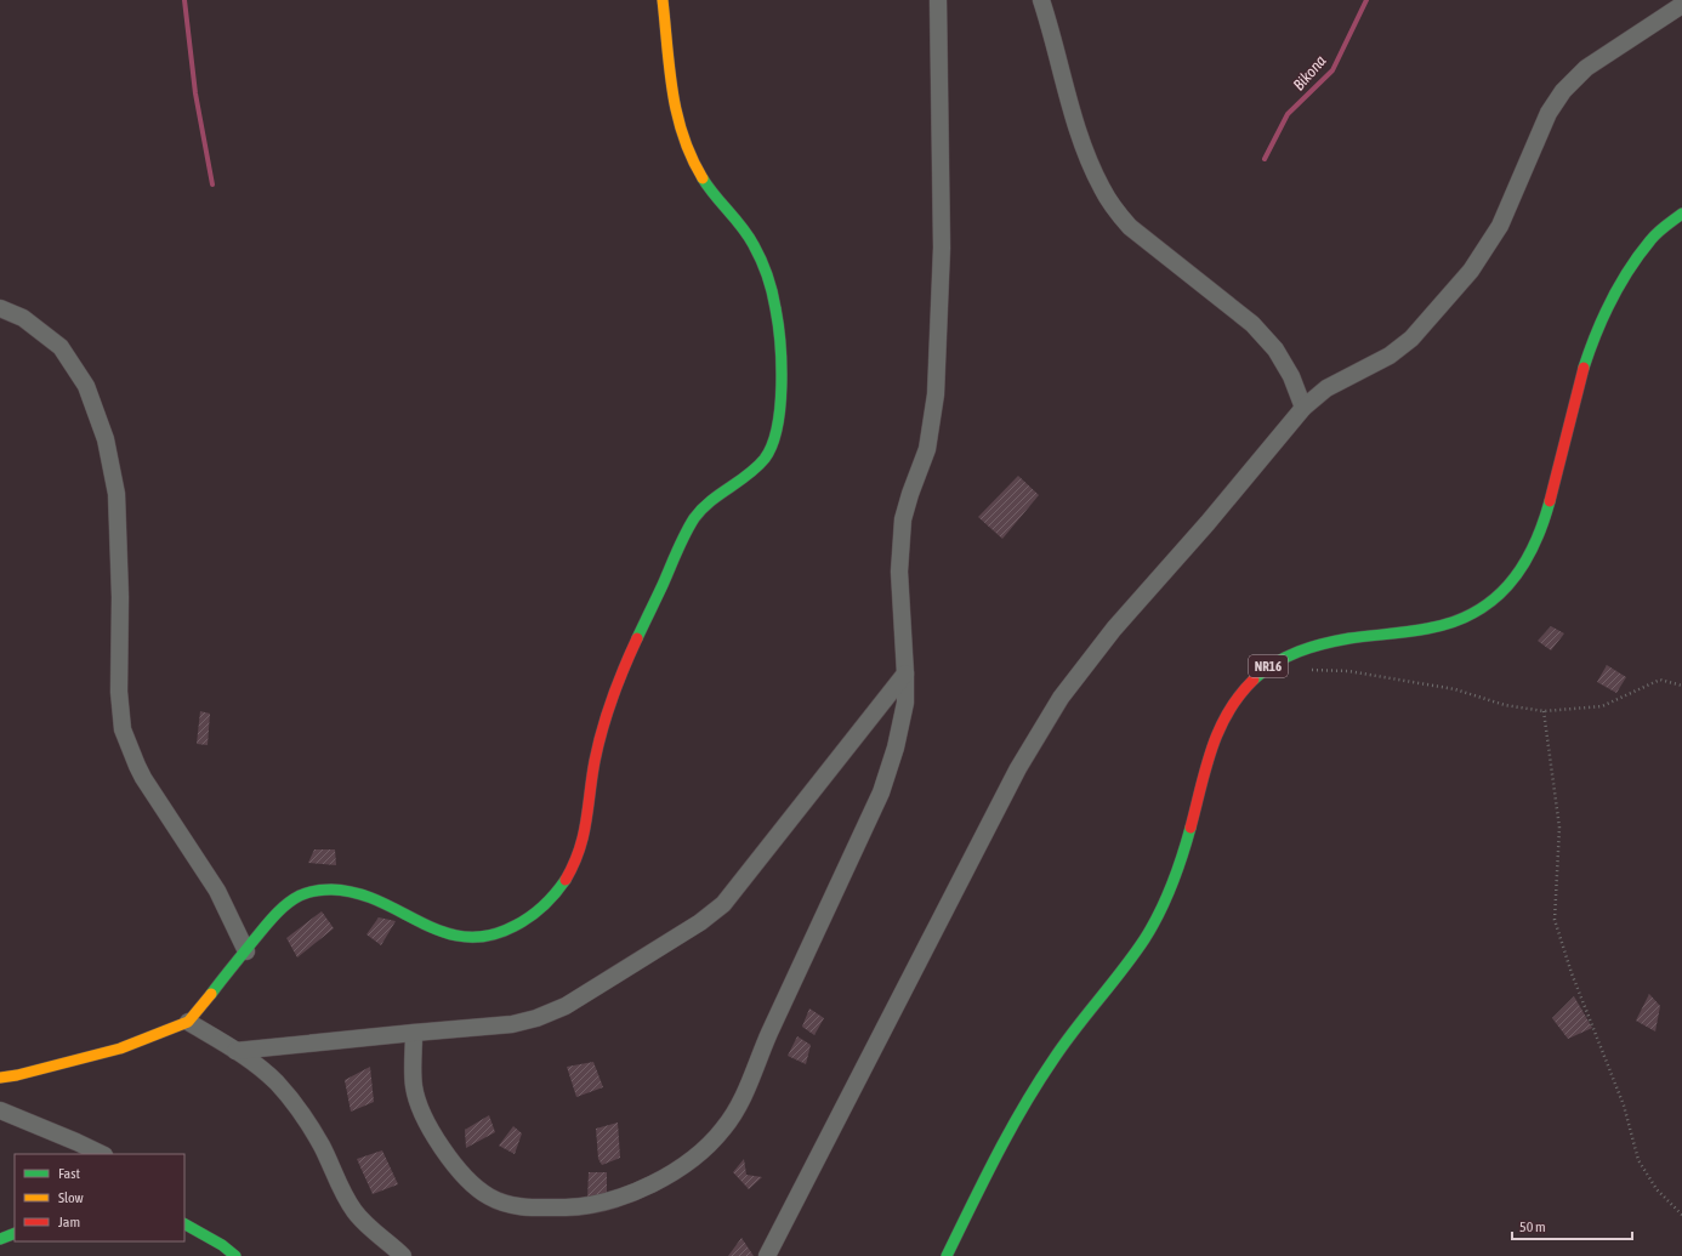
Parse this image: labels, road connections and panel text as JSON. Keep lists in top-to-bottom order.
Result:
{
  "streets": {
    "main road": ["NR16"]
  },
  "water": ["Bikona"],
  "legend": ["Fast", "Slow", "Jam"],
  "scale_bar": "50 m"
}
